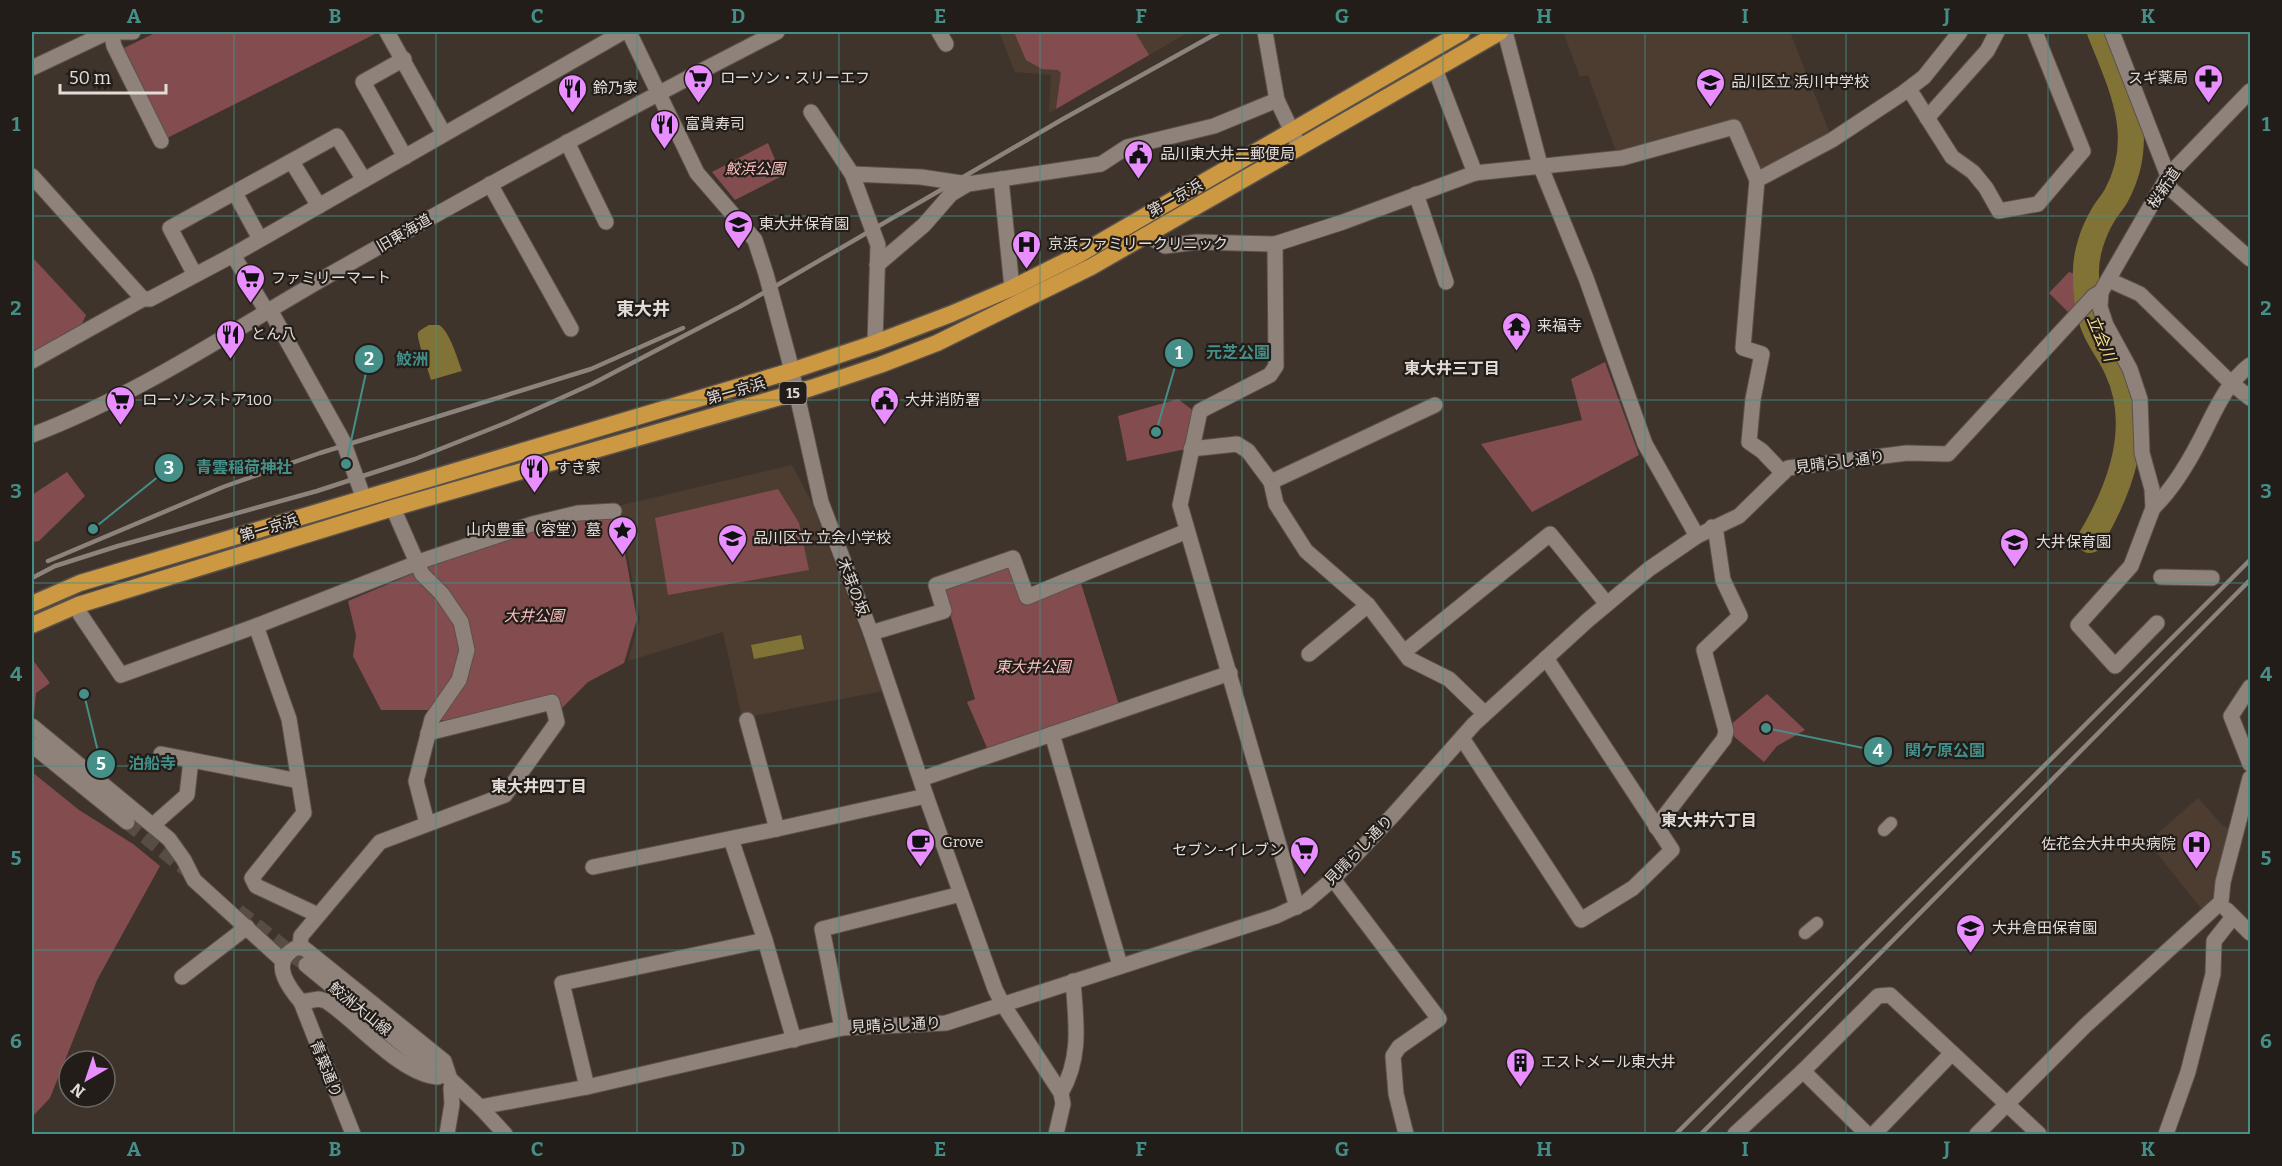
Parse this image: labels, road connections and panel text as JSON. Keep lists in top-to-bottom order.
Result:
{
  "streets": {
    "highway": ["第一京浜", "15"],
    "street": [
      "桜新道",
      "旧東海道",
      "見晴らし通り",
      "木芽の坂",
      "鮫洲大山線",
      "青葉通り"
    ]
  },
  "crossings": [
    ["桜新道", "見晴らし通り"],
    ["第一京浜", "木芽の坂"],
    ["旧東海道", "木芽の坂"],
    ["見晴らし通り", "木芽の坂"],
    ["見晴らし通り", "鮫洲大山線"]
  ],
  "districts": [
    "東大井",
    "東大井三丁目",
    "東大井四丁目",
    "東大井六丁目"
  ],
  "water": ["立会川"],
  "parks": ["鮫浜公園", "大井公園", "東大井公園"],
  "places": {
    "supermarket": [
      "ローソン・スリーエフ",
      "ファミリーマート",
      "ローソンストア100",
      "セブン-イレブン"
    ],
    "pharmacy": ["スギ薬局"],
    "school or university": [
      "品川区立 浜川中学校",
      "東大井保育園",
      "品川区立 立会小学校",
      "大井保育園",
      "大井倉田保育園"
    ],
    "restaurant": [
      "鈴乃家",
      "富貴寿司",
      "とん八",
      "すき家"
    ],
    "public building": ["品川東大井二郵便局", "大井消防署"],
    "hospital": ["京浜ファミリークリニック", "佐花会大井中央病院"],
    "temple": ["来福寺"],
    "other": [
      "元芝公園",
      "鮫洲",
      "青雲稲荷神社",
      "泊船寺",
      "関ケ原公園"
    ],
    "place": ["山内豊重（容堂）墓"],
    "cafe": ["Grove"],
    "building": ["エストメール東大井"]
  },
  "scale_bar": "50 m",
  "north": "bottom left",
  "grid": {
    "columns": [
      "A",
      "B",
      "C",
      "D",
      "E",
      "F",
      "G",
      "H",
      "I",
      "J",
      "K"
    ],
    "rows": [
      "1",
      "2",
      "3",
      "4",
      "5",
      "6"
    ]
  }
}
